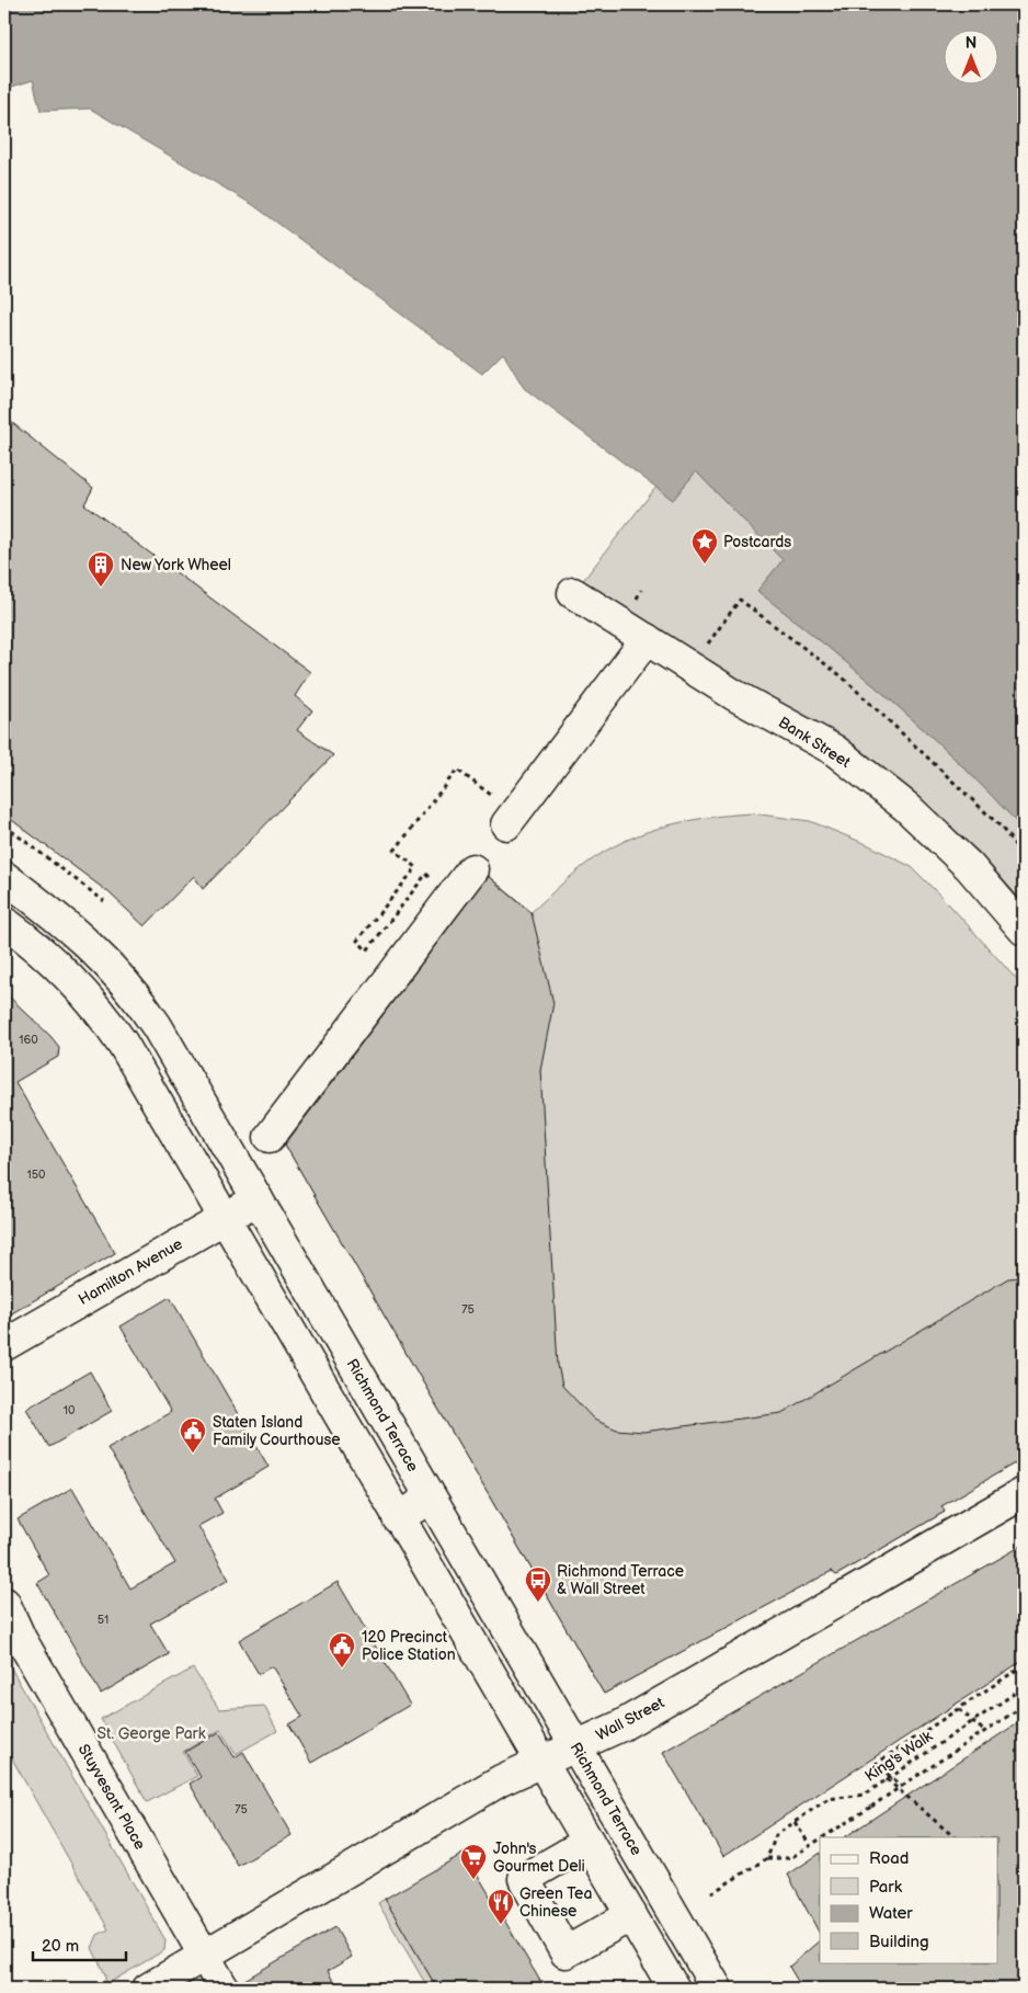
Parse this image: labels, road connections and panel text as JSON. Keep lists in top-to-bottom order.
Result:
{
  "streets": {
    "main road": [
      "Bank Street",
      "Hamilton Avenue",
      "Richmond Terrace",
      "Wall Street",
      "Stuyvesant Place"
    ],
    "path": ["King's Walk"]
  },
  "crossings": [
    ["Hamilton Avenue", "Richmond Terrace"],
    ["Richmond Terrace", "Wall Street"],
    ["Wall Street", "Stuyvesant Place"]
  ],
  "parks": ["St. George Park"],
  "places": {
    "place": ["Postcards"],
    "building": ["New York Wheel"],
    "public building": ["Staten Island Family Courthouse", "120 Precinct Police Station"],
    "bus stop": ["Richmond Terrace & Wall Street"],
    "supermarket": ["John's Gourmet Deli"],
    "restaurant": ["Green Tea Chinese"]
  },
  "house_numbers": [
    "160",
    "150",
    "75",
    "10",
    "51",
    "75"
  ],
  "legend": [
    "Road",
    "Park",
    "Water",
    "Building"
  ],
  "scale_bar": "20 m",
  "north": "top"
}
